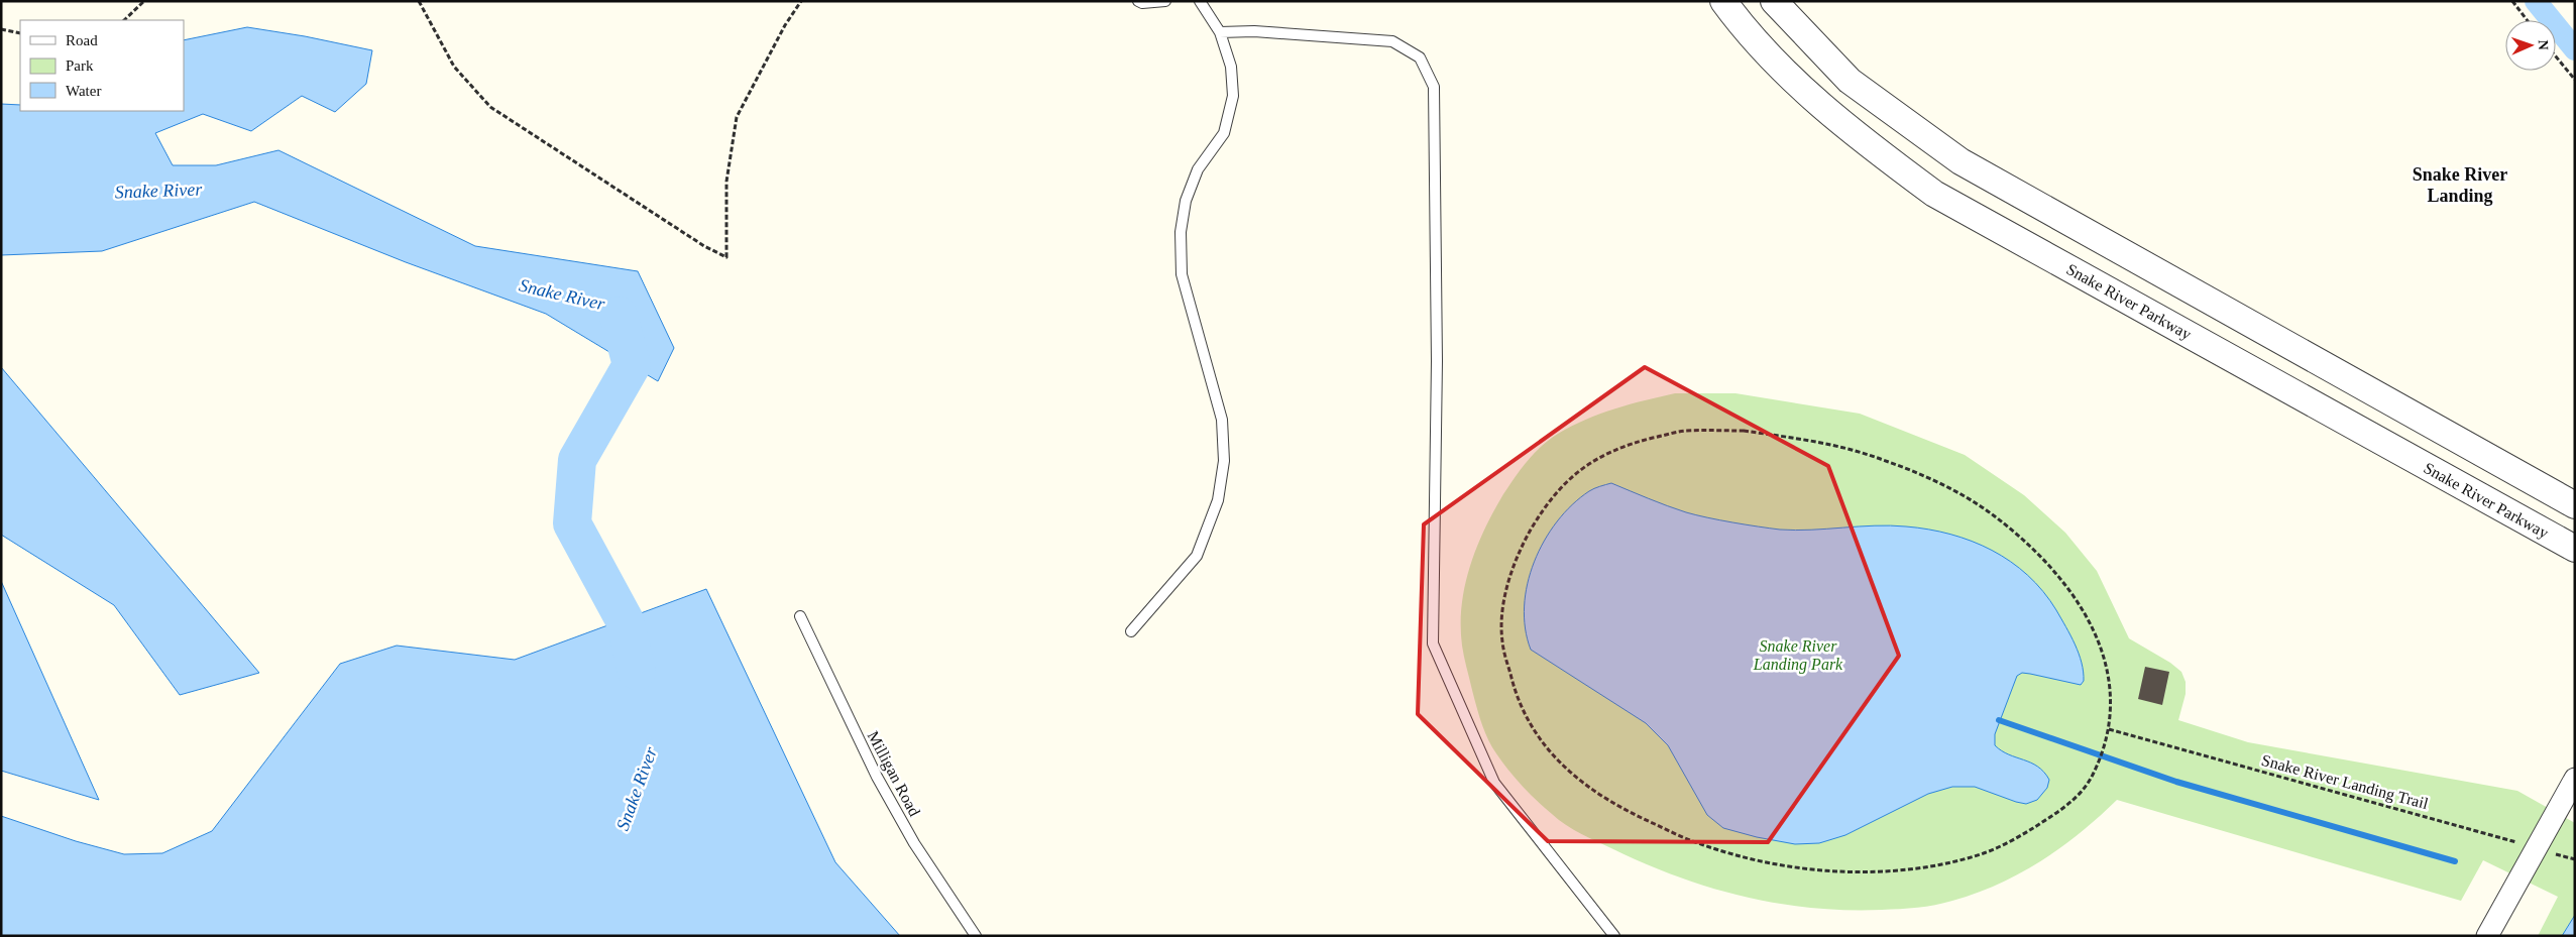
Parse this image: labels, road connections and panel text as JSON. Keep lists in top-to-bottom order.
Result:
{
  "streets": {
    "street": ["Snake River Parkway"],
    "lane": ["Milligan Road"],
    "path": ["Snake River Landing Trail"]
  },
  "districts": ["Snake River Landing"],
  "water": ["Snake River"],
  "parks": ["Snake River Landing Park"],
  "legend": ["Road", "Park", "Water"],
  "north": "right"
}
